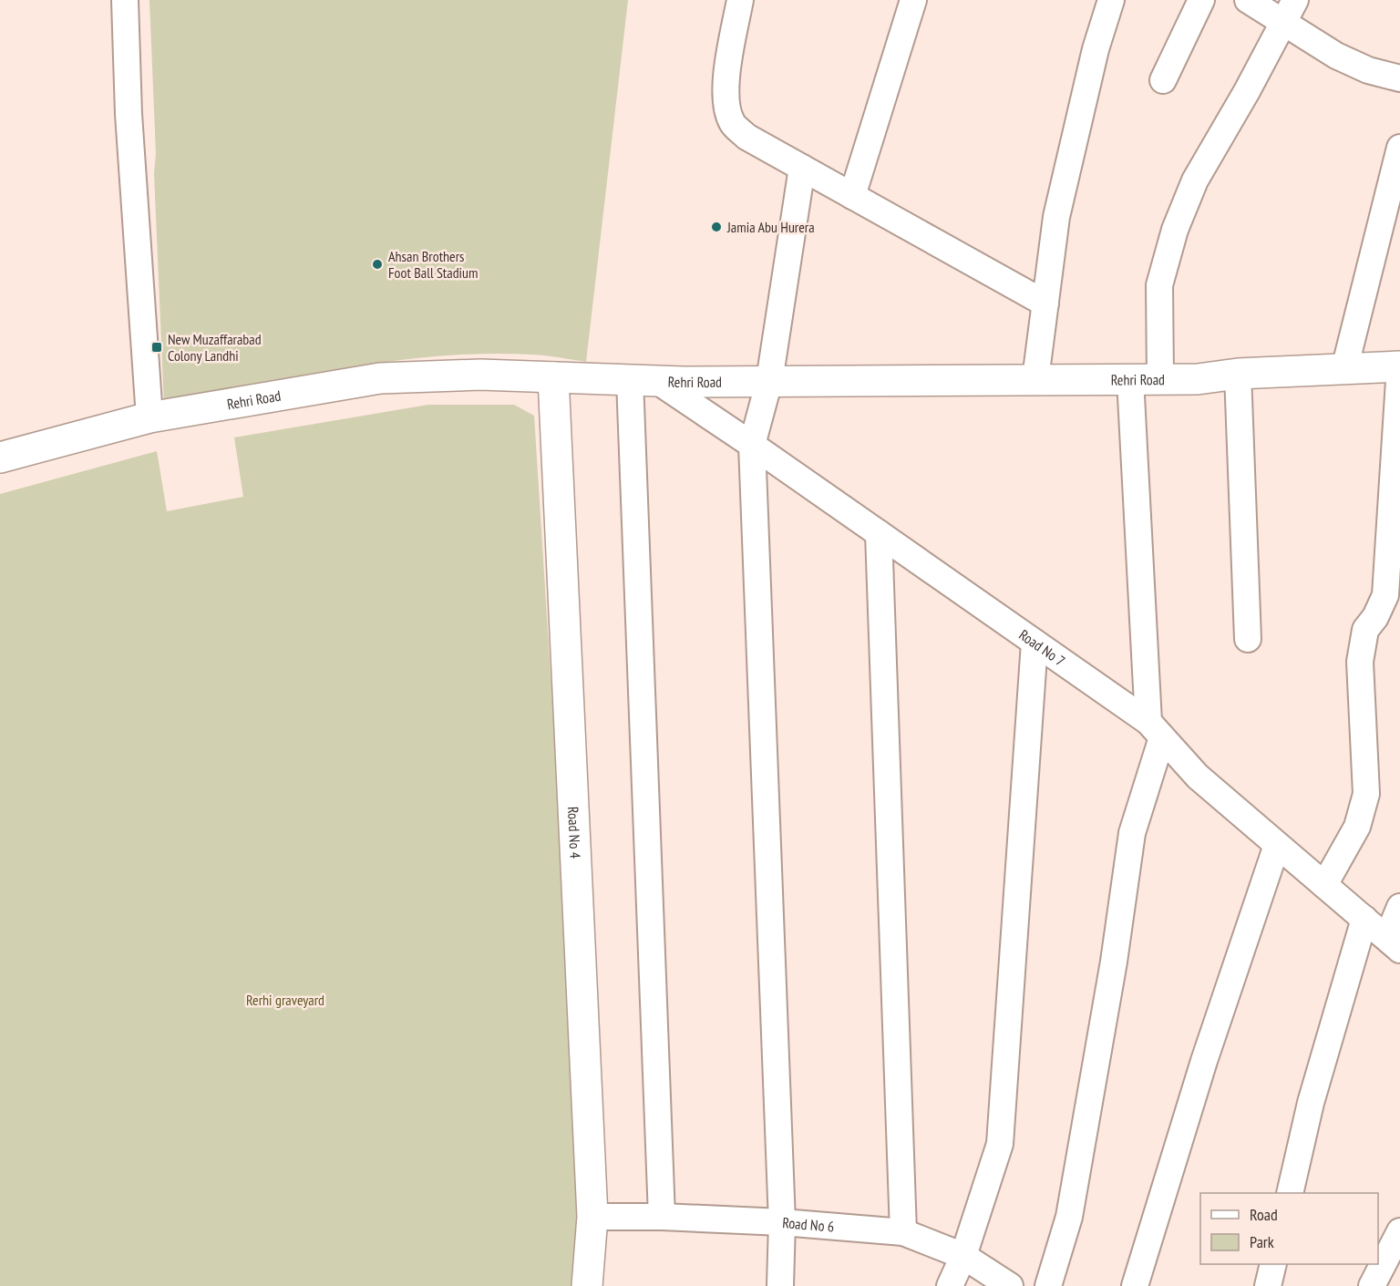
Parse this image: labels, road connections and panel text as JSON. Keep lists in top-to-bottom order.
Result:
{
  "streets": {
    "street": [
      "Rehri Road",
      "Road No 7",
      "Road No 4",
      "Road No 6"
    ]
  },
  "crossings": [
    ["Rehri Road", "Road No 7"],
    ["Rehri Road", "Road No 4"],
    ["Road No 4", "Road No 6"]
  ],
  "parks": ["Rerhi graveyard"],
  "places": {
    "other": ["Jamia Abu Hurera", "Ahsan Brothers Foot Ball Stadium"],
    "transit": ["New Muzaffarabad Colony Landhi"]
  },
  "legend": ["Road", "Park"]
}
